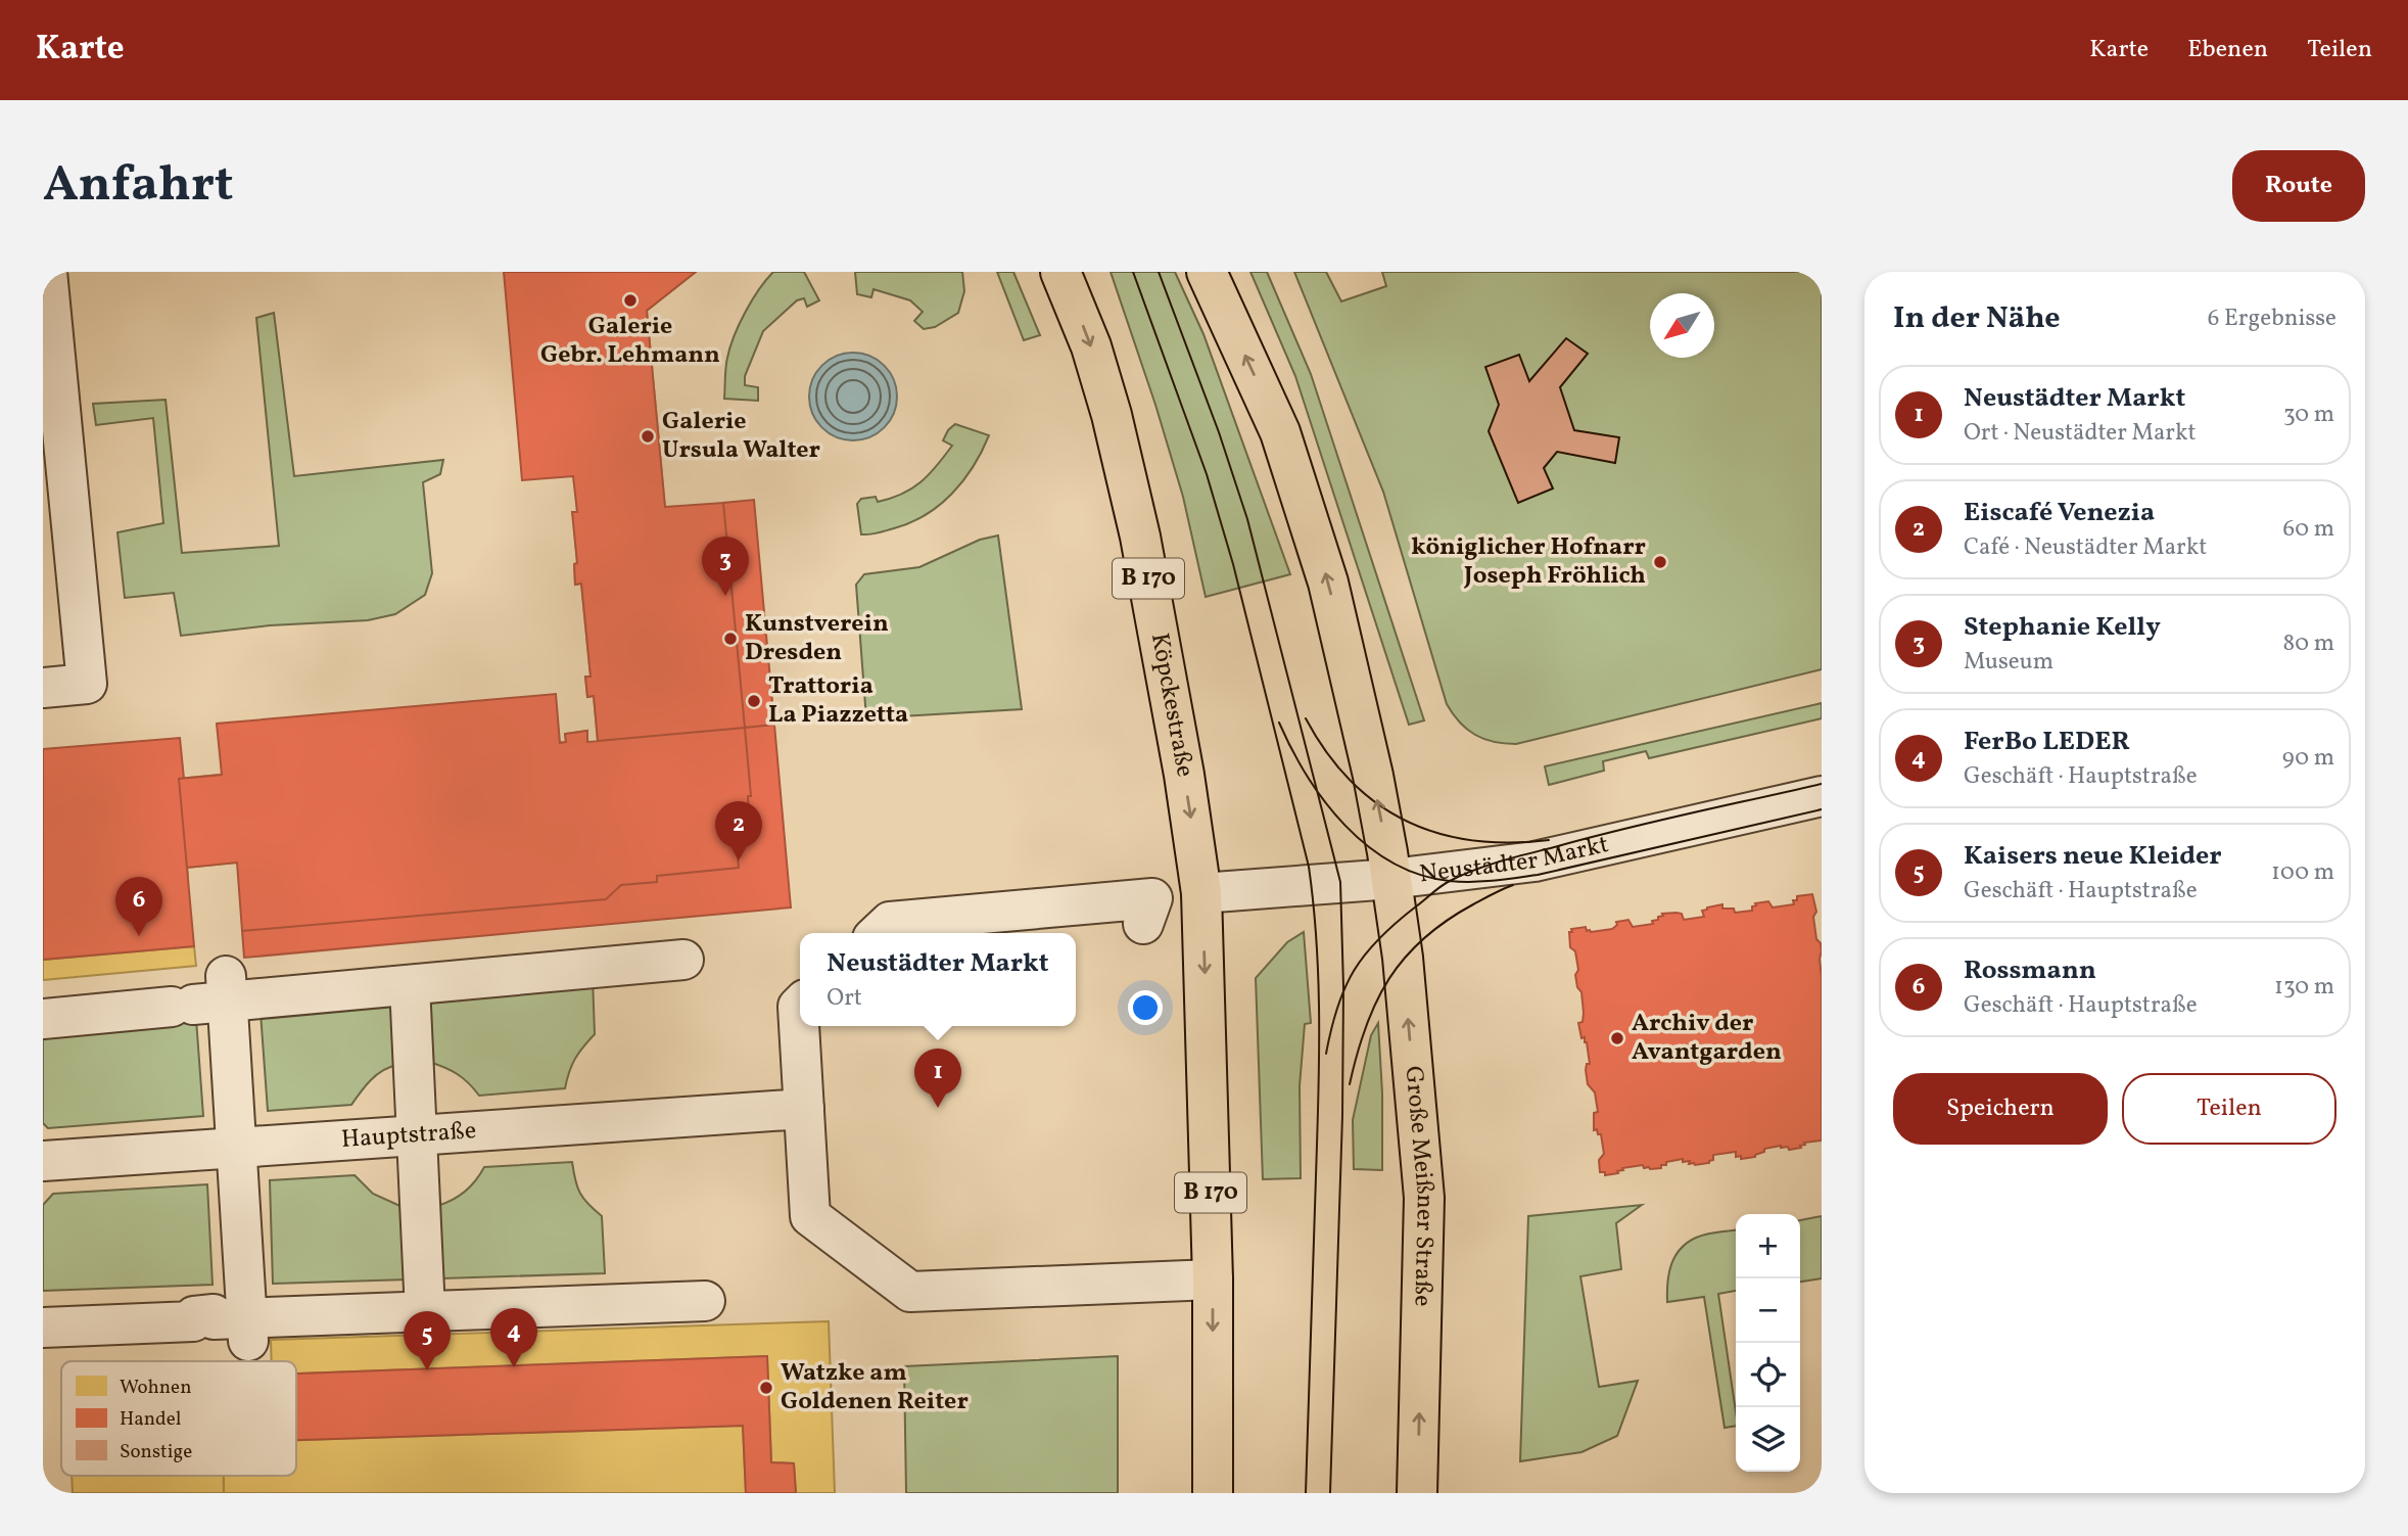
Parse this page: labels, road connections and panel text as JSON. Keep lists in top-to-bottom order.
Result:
{
  "streets": {
    "main road": ["B 170", "Köpckestraße", "Große Meißner Straße"],
    "street": ["Neustädter Markt", "Hauptstraße"]
  },
  "crossings": [
    ["B 170", "Köpckestraße"],
    ["B 170", "Neustädter Markt"],
    ["Köpckestraße", "Neustädter Markt"],
    ["Neustädter Markt", "Große Meißner Straße"]
  ],
  "places": [
    "Galerie Gebr. Lehmann",
    "Galerie Ursula Walter",
    "königlicher Hofnarr Joseph Fröhlich",
    "Kunstverein Dresden",
    "Trattoria La Piazzetta",
    "Archiv der Avantgarden",
    "Watzke am Goldenen Reiter"
  ],
  "legend": ["Wohnen", "Handel", "Sonstige"],
  "north": "bottom left",
  "page": {
    "header": "Karte",
    "nav": ["Karte", "Ebenen", "Teilen"],
    "buttons": [
      "Route",
      ["Speichern", "Teilen"]
    ],
    "title": "Anfahrt",
    "heading": ["In der Nähe", "6 Ergebnisse"],
    "list": [
      {
        "mark": "1",
        "name": "Neustädter Markt",
        "note": "Ort · Neustädter Markt",
        "value": "30 m"
      },
      {
        "mark": "2",
        "name": "Eiscafé Venezia",
        "note": "Café · Neustädter Markt",
        "value": "60 m"
      },
      {
        "mark": "3",
        "name": "Stephanie Kelly",
        "note": "Museum",
        "value": "80 m"
      },
      {
        "mark": "4",
        "name": "FerBo LEDER",
        "note": "Geschäft · Hauptstraße",
        "value": "90 m"
      },
      {
        "mark": "5",
        "name": "Kaisers neue Kleider",
        "note": "Geschäft · Hauptstraße",
        "value": "100 m"
      },
      {
        "mark": "6",
        "name": "Rossmann",
        "note": "Geschäft · Hauptstraße",
        "value": "130 m"
      }
    ],
    "pins": [
      "3",
      "2",
      "6",
      "1",
      "4",
      "5"
    ],
    "popup": ["Neustädter Markt", "Ort"],
    "map_buttons": ["+", "−"]
  }
}
